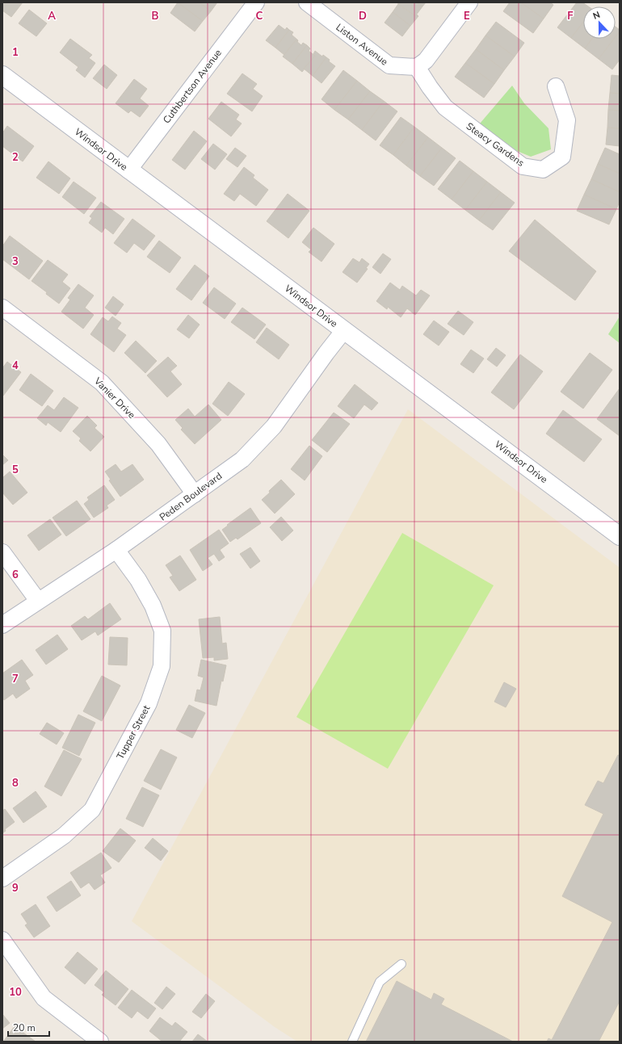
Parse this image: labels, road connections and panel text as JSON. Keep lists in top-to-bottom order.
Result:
{
  "streets": {
    "street": [
      "Liston Avenue",
      "Cuthbertson Avenue",
      "Steacy Gardens",
      "Windsor Drive",
      "Vanier Drive",
      "Peden Boulevard",
      "Tupper Street"
    ]
  },
  "crossings": [
    ["Liston Avenue", "Steacy Gardens"],
    ["Cuthbertson Avenue", "Windsor Drive"],
    ["Windsor Drive", "Peden Boulevard"],
    ["Vanier Drive", "Peden Boulevard"],
    ["Peden Boulevard", "Tupper Street"]
  ],
  "scale_bar": "20 m",
  "north": "top",
  "grid": {
    "columns": [
      "A",
      "B",
      "C",
      "D",
      "E",
      "F"
    ],
    "rows": [
      "1",
      "2",
      "3",
      "4",
      "5",
      "6",
      "7",
      "8",
      "9",
      "10"
    ]
  }
}
